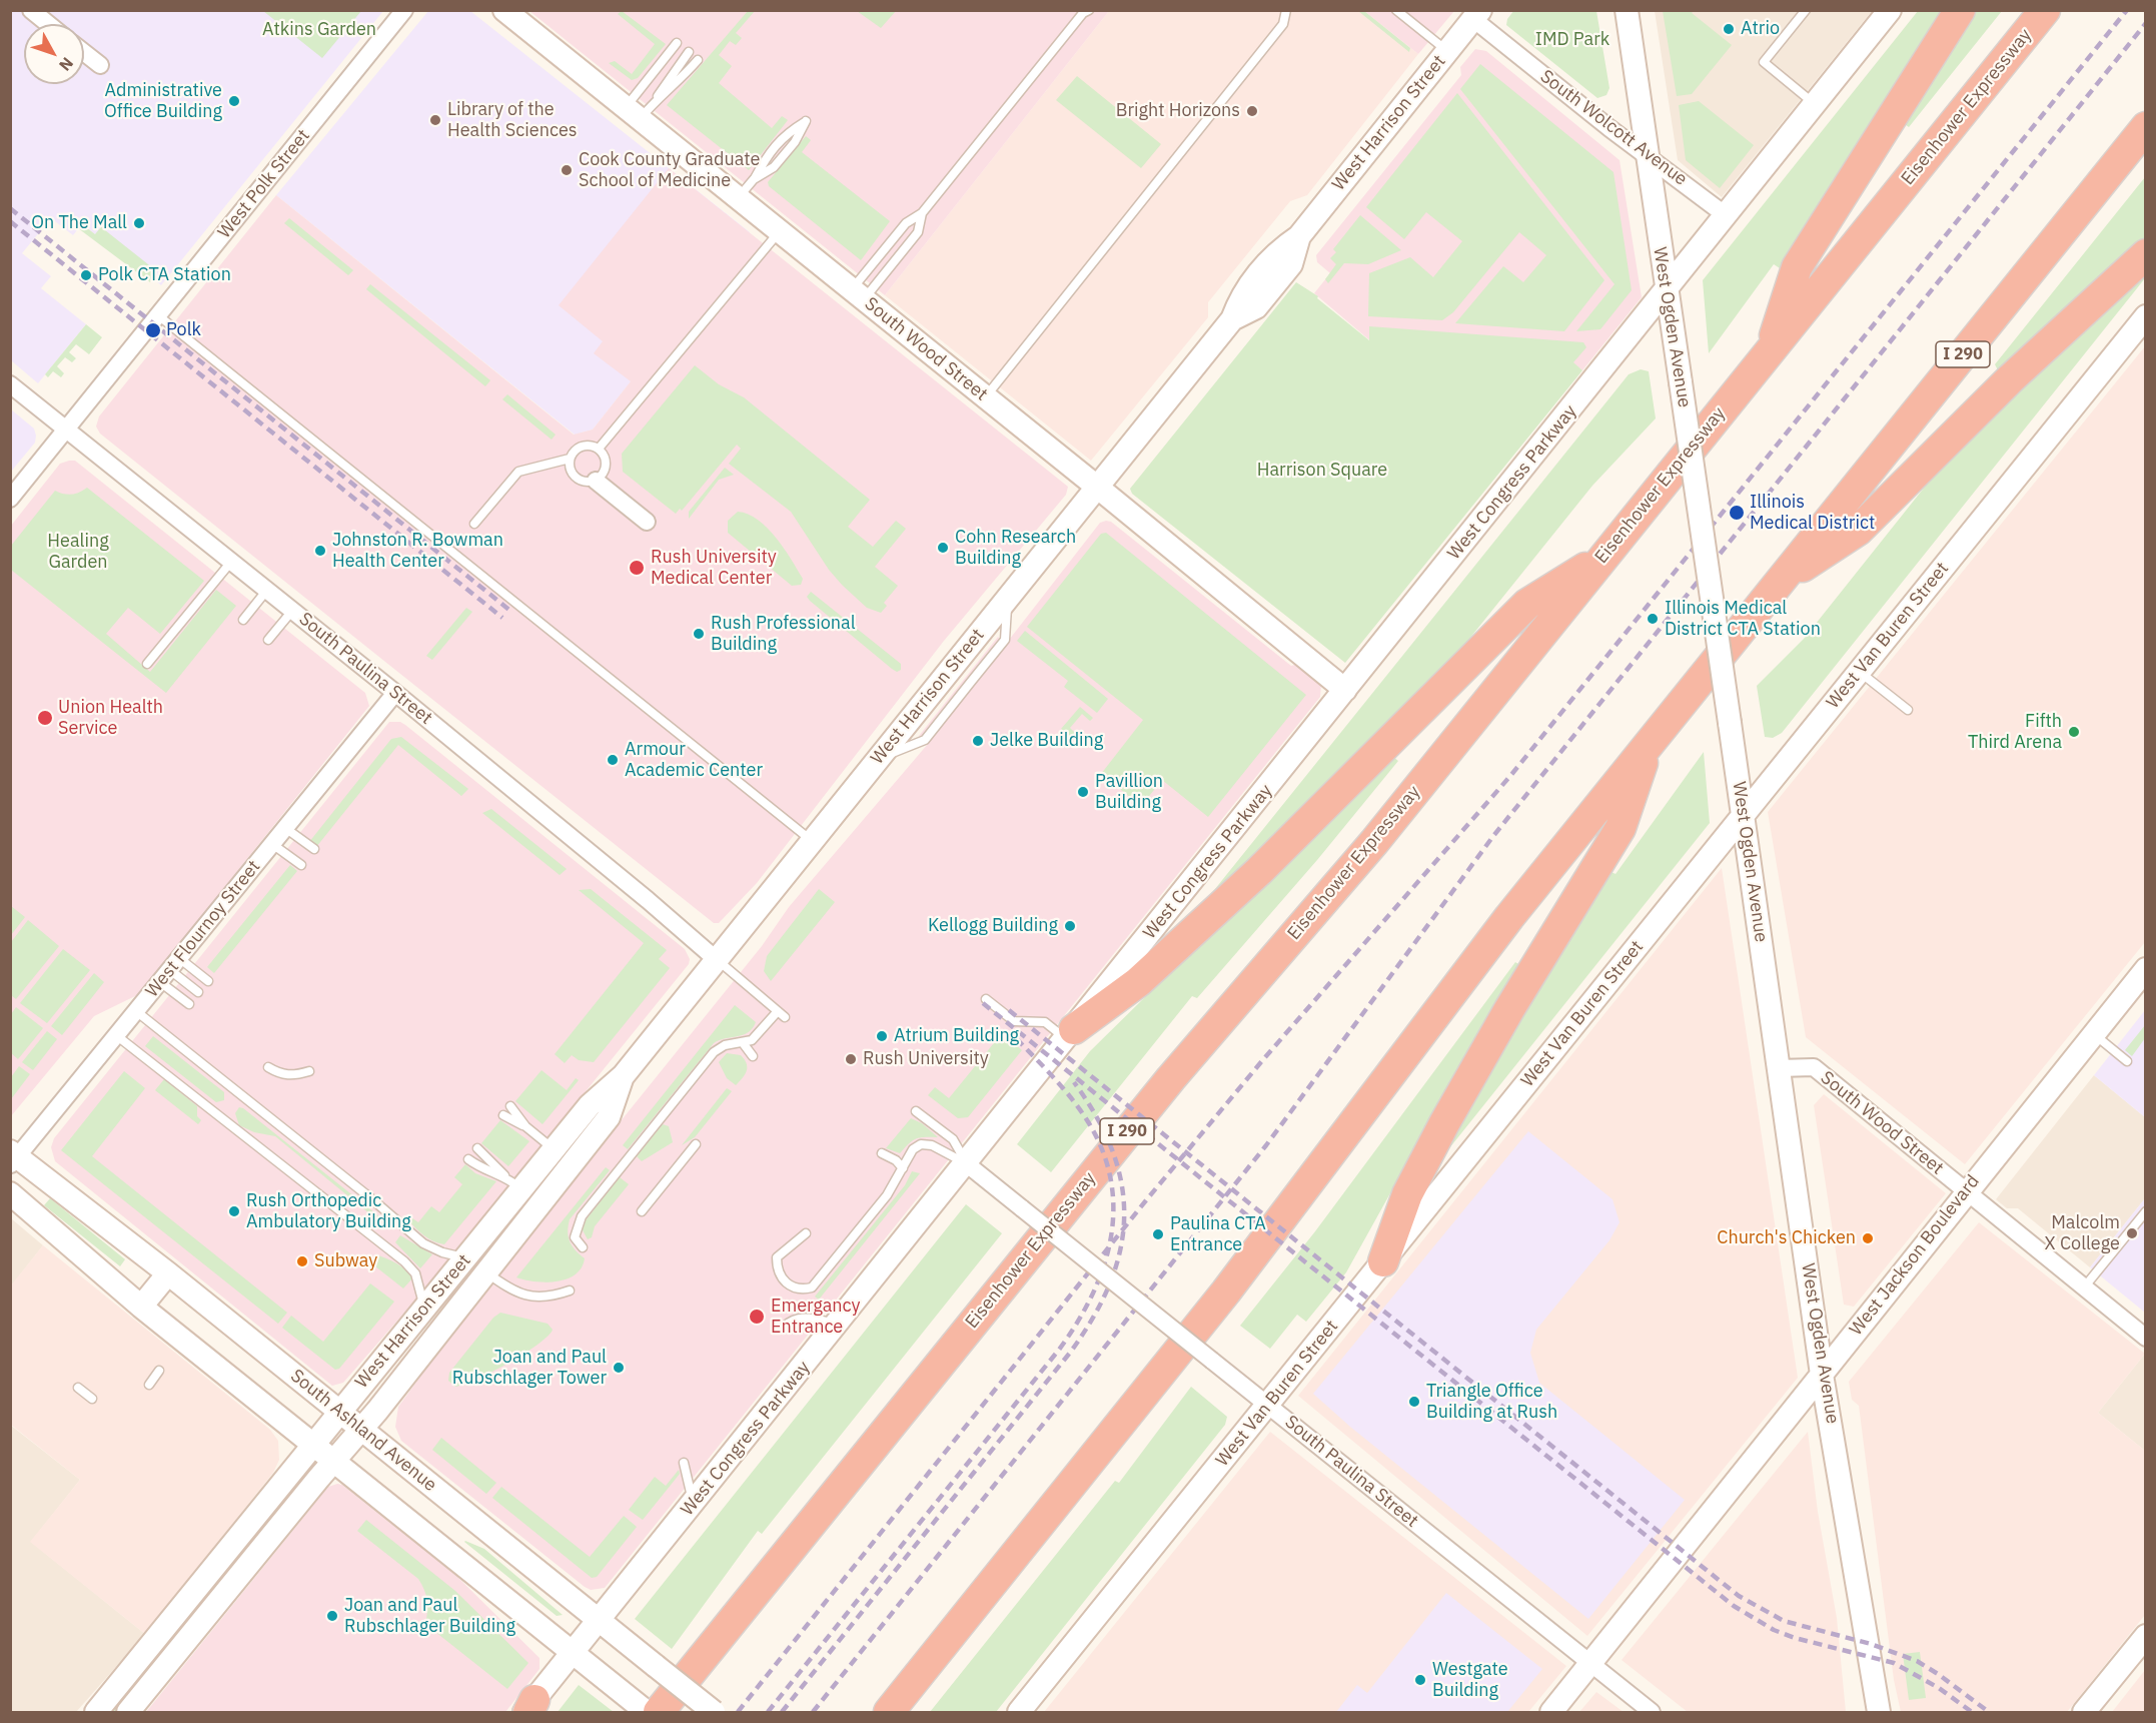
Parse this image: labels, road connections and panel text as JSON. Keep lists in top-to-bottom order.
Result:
{
  "streets": {
    "highway": ["Eisenhower Expressway", "I 290"],
    "main road": [
      "West Harrison Street",
      "West Ogden Avenue",
      "South Wood Street",
      "West Congress Parkway",
      "West Van Buren Street",
      "West Jackson Boulevard",
      "South Ashland Avenue"
    ],
    "street": [
      "South Wolcott Avenue",
      "West Polk Street",
      "South Paulina Street",
      "West Flournoy Street"
    ]
  },
  "crossings": [
    ["West Harrison Street", "South Wolcott Avenue"],
    ["West Harrison Street", "South Wood Street"],
    ["West Harrison Street", "South Paulina Street"],
    ["West Harrison Street", "South Ashland Avenue"],
    ["South Wolcott Avenue", "West Ogden Avenue"],
    ["South Wolcott Avenue", "West Congress Parkway"],
    ["West Polk Street", "South Paulina Street"],
    ["West Ogden Avenue", "South Wood Street"],
    ["West Ogden Avenue", "West Congress Parkway"],
    ["West Ogden Avenue", "West Van Buren Street"],
    ["West Ogden Avenue", "West Jackson Boulevard"],
    ["South Wood Street", "West Congress Parkway"],
    ["South Wood Street", "West Jackson Boulevard"],
    ["West Congress Parkway", "South Paulina Street"],
    ["West Congress Parkway", "South Ashland Avenue"],
    ["West Van Buren Street", "South Paulina Street"],
    ["South Paulina Street", "West Flournoy Street"],
    ["South Paulina Street", "West Jackson Boulevard"],
    ["West Flournoy Street", "South Ashland Avenue"]
  ],
  "parks": [
    "Atkins Garden",
    "IMD Park",
    "Harrison Square",
    "Healing Garden"
  ],
  "places": [
    "Atrio",
    "Administrative Office Building",
    "Bright Horizons",
    "Library of the Health Sciences",
    "Cook County Graduate School of Medicine",
    "On The Mall",
    "Polk CTA Station",
    "Polk",
    "Illinois Medical District",
    "Cohn Research Building",
    "Johnston R. Bowman Health Center",
    "Rush University Medical Center",
    "Illinois Medical District CTA Station",
    "Rush Professional Building",
    "Union Health Service",
    "Fifth Third Arena",
    "Jelke Building",
    "Armour Academic Center",
    "Pavillion Building",
    "Kellogg Building",
    "Atrium Building",
    "Rush University",
    "Rush Orthopedic Ambulatory Building",
    "Malcolm X College",
    "Paulina CTA Entrance",
    "Church's Chicken",
    "Subway",
    "Emergancy Entrance",
    "Joan and Paul Rubschlager Tower",
    "Triangle Office Building at Rush",
    "Joan and Paul Rubschlager Building",
    "Westgate Building"
  ],
  "north": "bottom right"
}
